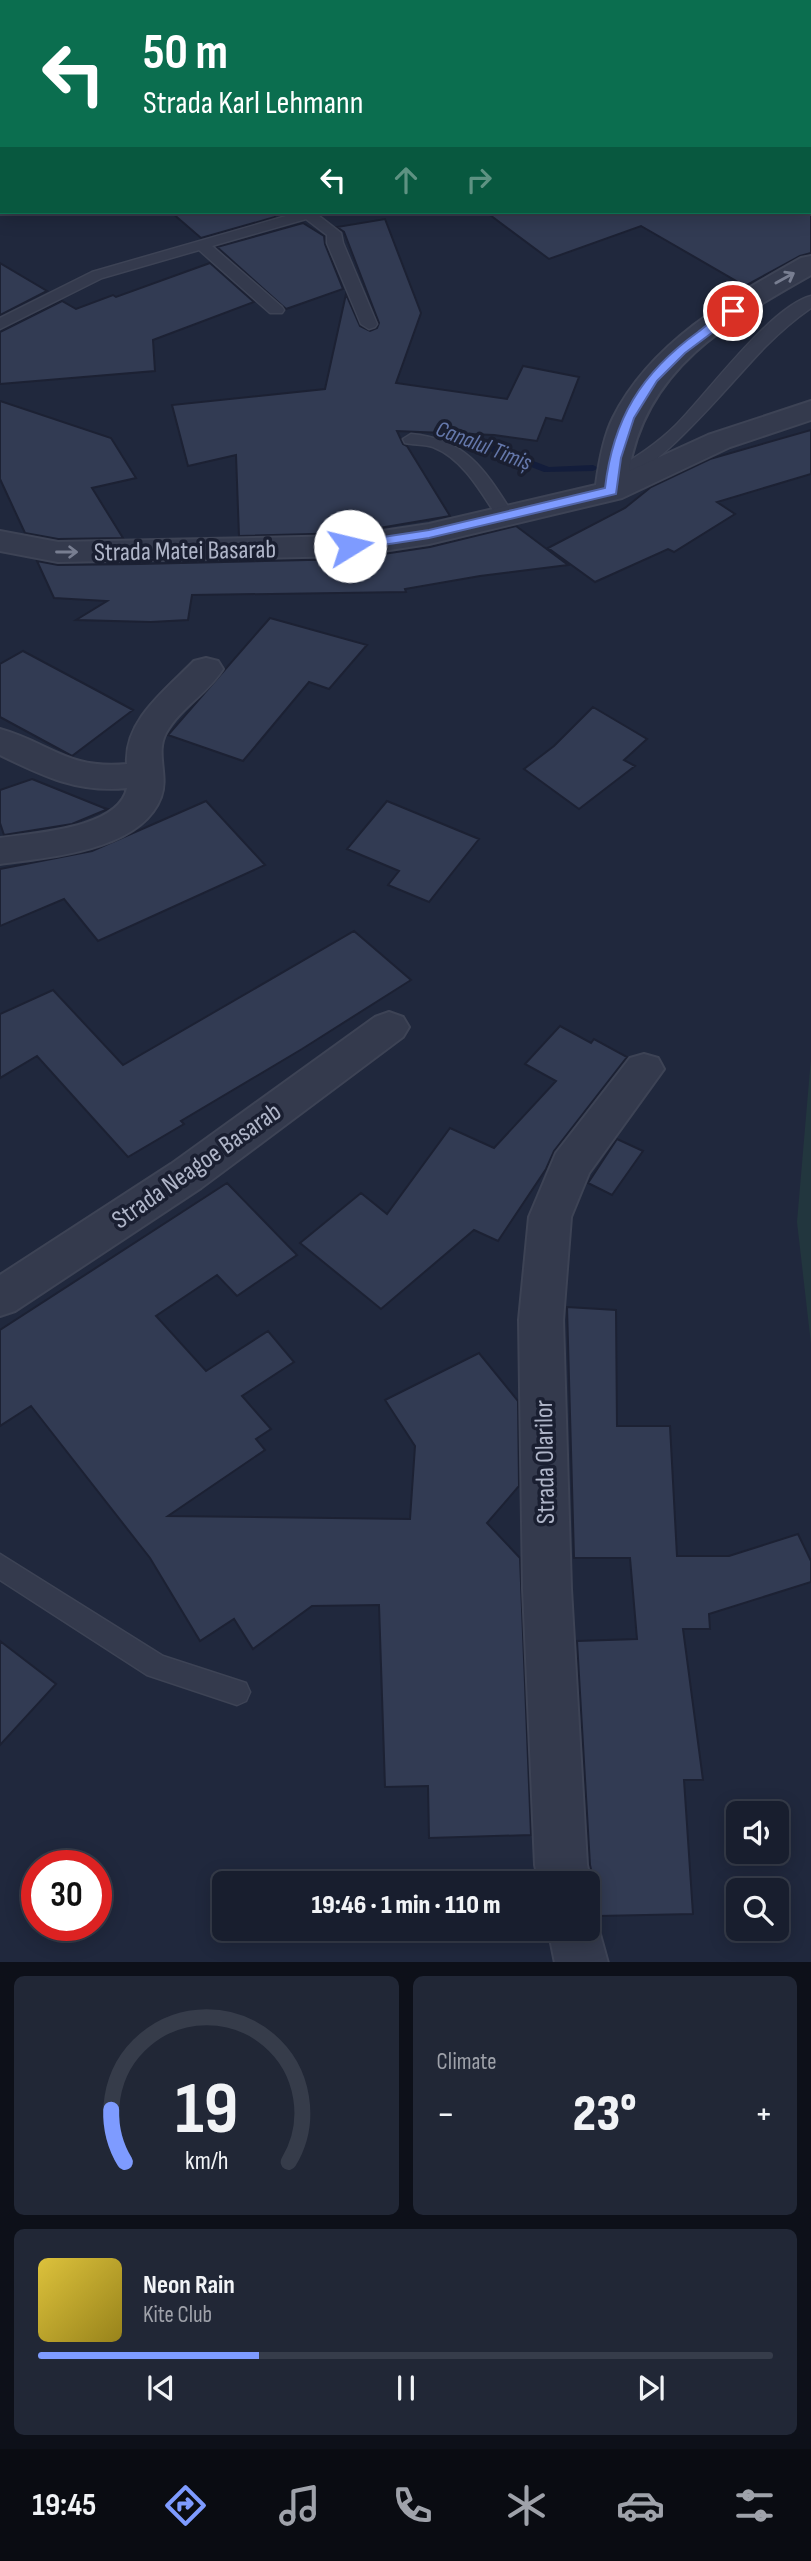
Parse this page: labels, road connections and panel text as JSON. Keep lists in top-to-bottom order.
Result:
{
  "streets": {
    "street": ["Strada Matei Basarab", "Strada Neagoe Basarab", "Strada Olarilor"]
  },
  "one_way": ["Strada Matei Basarab"],
  "water": ["Canalul Timiș"],
  "page": {
    "turn": ["50 m", "Strada Karl Lehmann"],
    "limit": "30",
    "trip": "19:46 · 1 min · 110 m",
    "tile": "Climate",
    "heat": ["−", "23°", "+"],
    "song": ["Neon Rain", "Kite Club"],
    "tabs": "19:45",
    "gauge": ["19", "km/h"]
  }
}
